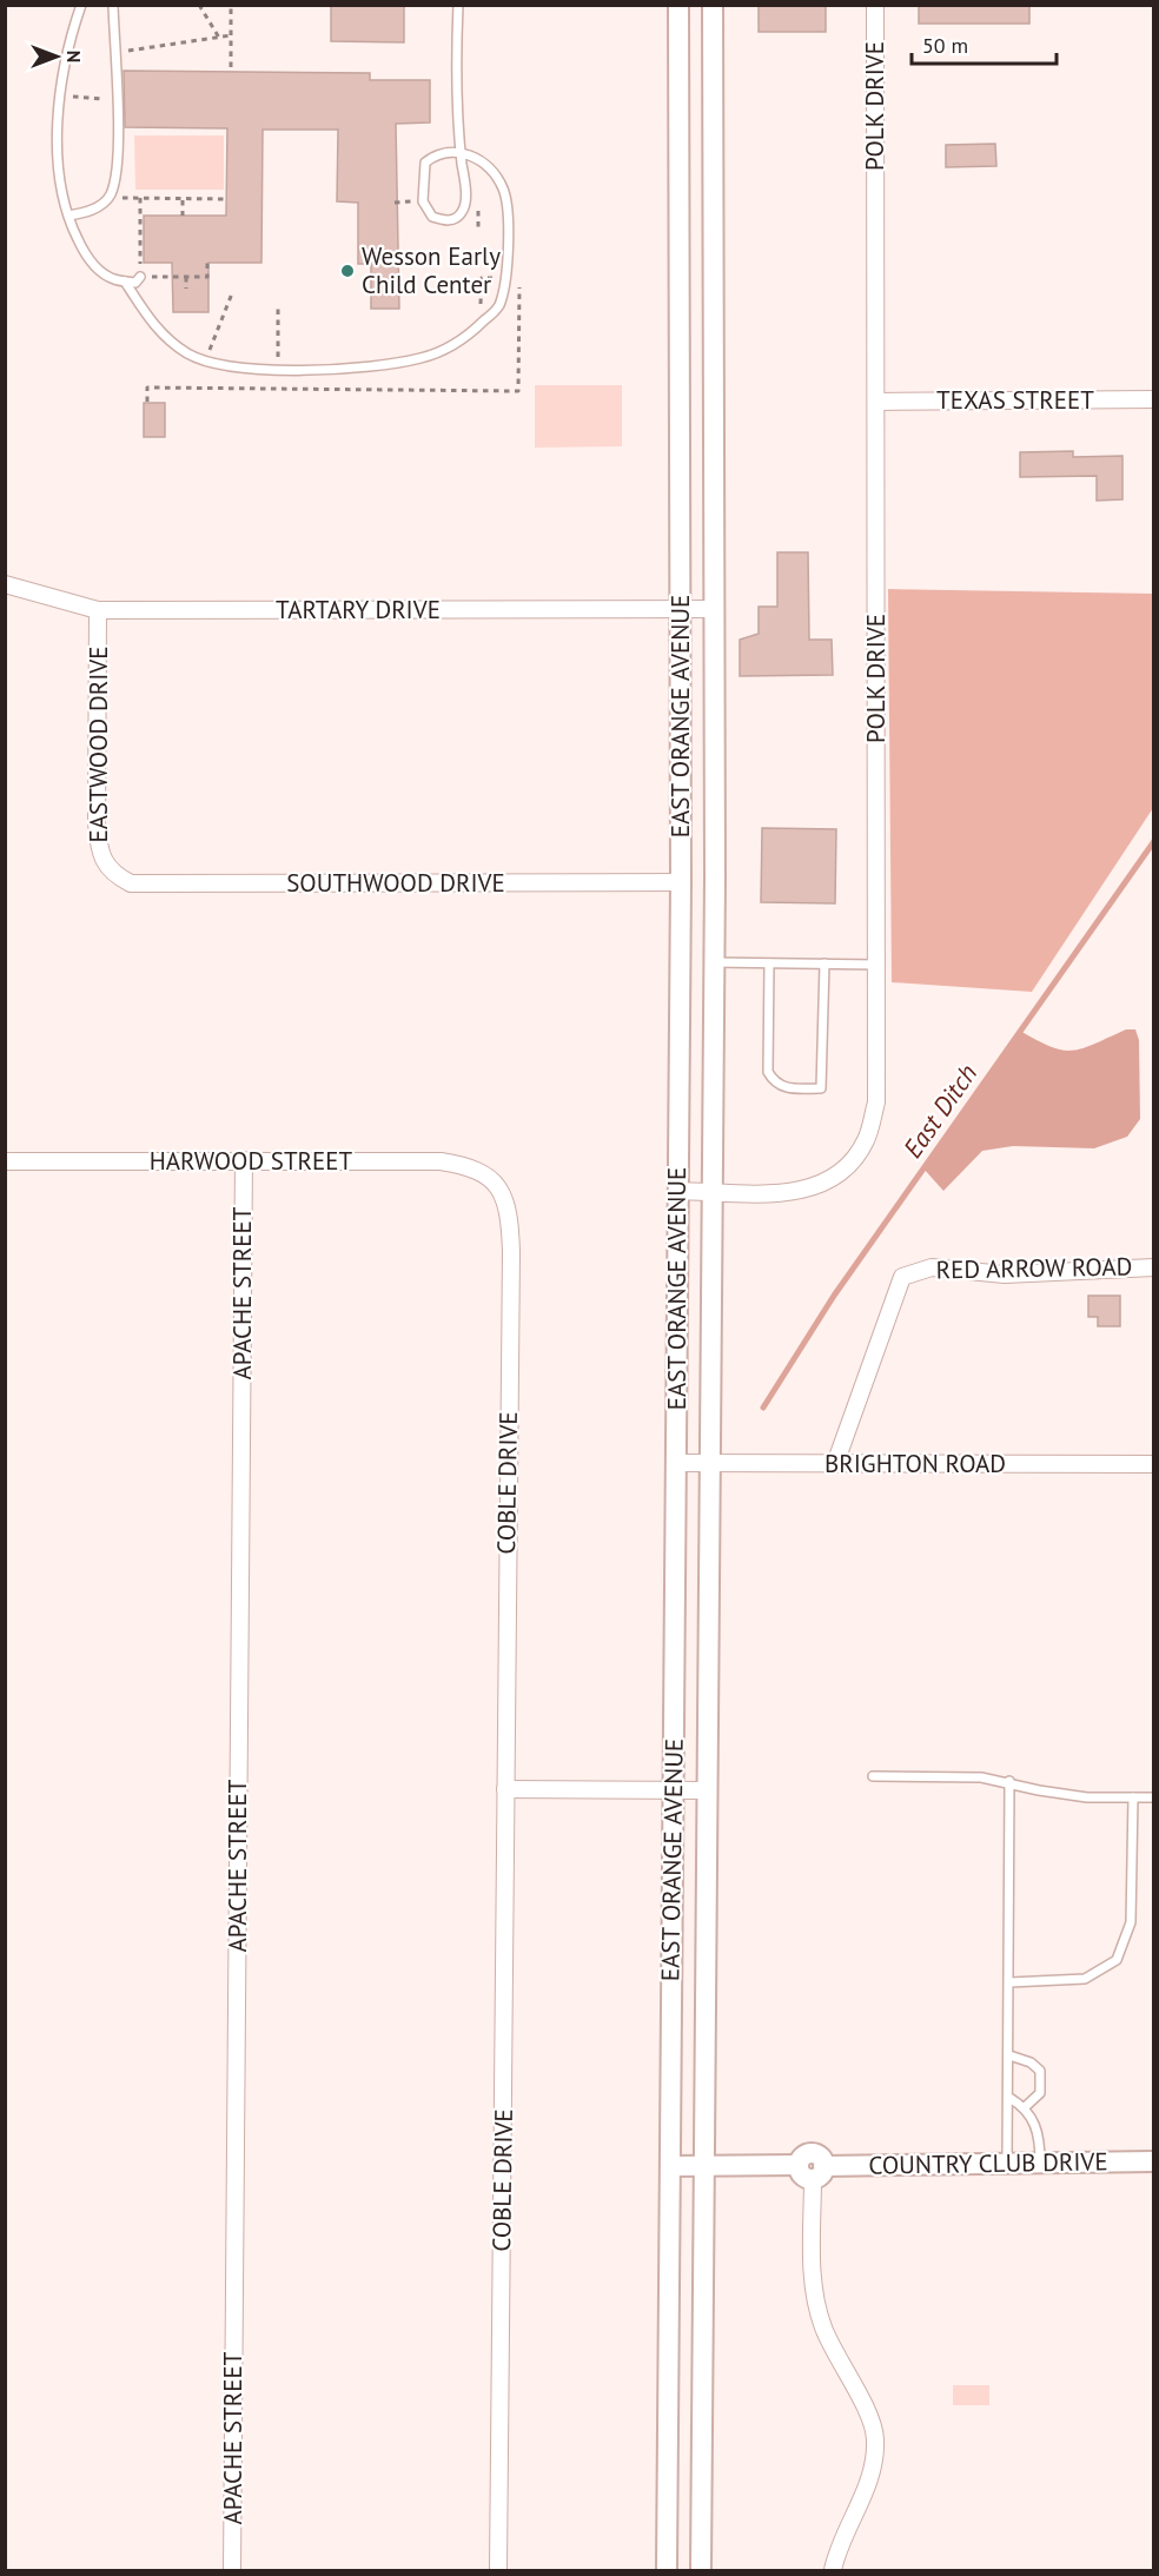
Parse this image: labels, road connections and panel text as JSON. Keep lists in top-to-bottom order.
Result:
{
  "streets": {
    "street": [
      "POLK DRIVE",
      "TEXAS STREET",
      "TARTARY DRIVE",
      "EAST ORANGE AVENUE",
      "EASTWOOD DRIVE",
      "SOUTHWOOD DRIVE",
      "HARWOOD STREET",
      "RED ARROW ROAD",
      "APACHE STREET",
      "BRIGHTON ROAD",
      "COBLE DRIVE",
      "COUNTRY CLUB DRIVE"
    ]
  },
  "crossings": [
    ["POLK DRIVE", "TEXAS STREET"],
    ["POLK DRIVE", "EAST ORANGE AVENUE"],
    ["TARTARY DRIVE", "EAST ORANGE AVENUE"],
    ["TARTARY DRIVE", "EASTWOOD DRIVE"],
    ["EAST ORANGE AVENUE", "SOUTHWOOD DRIVE"],
    ["EAST ORANGE AVENUE", "BRIGHTON ROAD"],
    ["EAST ORANGE AVENUE", "COUNTRY CLUB DRIVE"],
    ["EASTWOOD DRIVE", "SOUTHWOOD DRIVE"],
    ["HARWOOD STREET", "APACHE STREET"],
    ["HARWOOD STREET", "COBLE DRIVE"],
    ["RED ARROW ROAD", "BRIGHTON ROAD"]
  ],
  "water": ["East Ditch"],
  "places": ["Wesson Early Child Center"],
  "scale_bar": "50 m",
  "north": "right"
}
